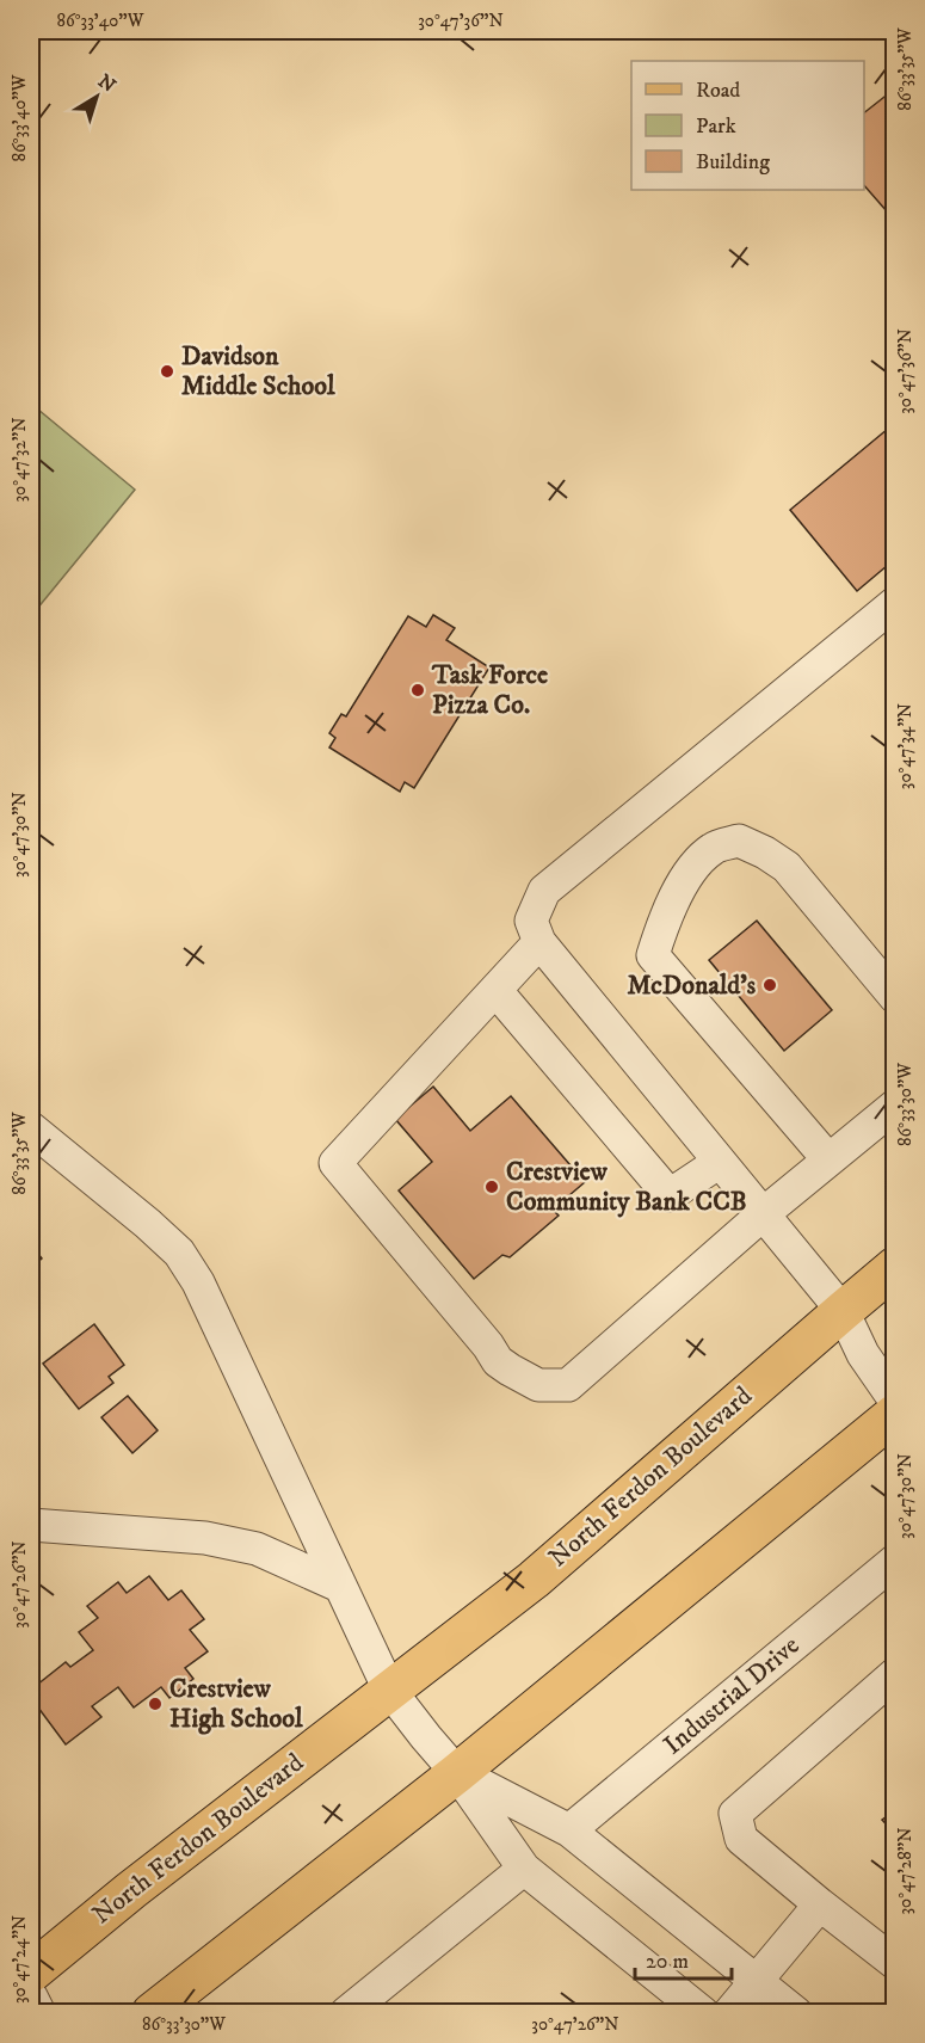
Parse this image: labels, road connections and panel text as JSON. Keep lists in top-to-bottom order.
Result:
{
  "streets": {
    "main road": ["North Ferdon Boulevard"],
    "street": ["Industrial Drive"]
  },
  "places": [
    "Davidson Middle School",
    "Task Force Pizza Co.",
    "McDonald's",
    "Crestview Community Bank CCB",
    "Crestview High School"
  ],
  "legend": ["Road", "Park", "Building"],
  "scale_bar": "20 m",
  "north": "top right",
  "coordinates": [
    "86°33'40\"W",
    "30°47'36\"N",
    "86°33'35\"W",
    "30°47'32\"N",
    "30°47'34\"N",
    "30°47'30\"N",
    "86°33'30\"W",
    "30°47'26\"N",
    "30°47'28\"N",
    "30°47'24\"N"
  ]
}
